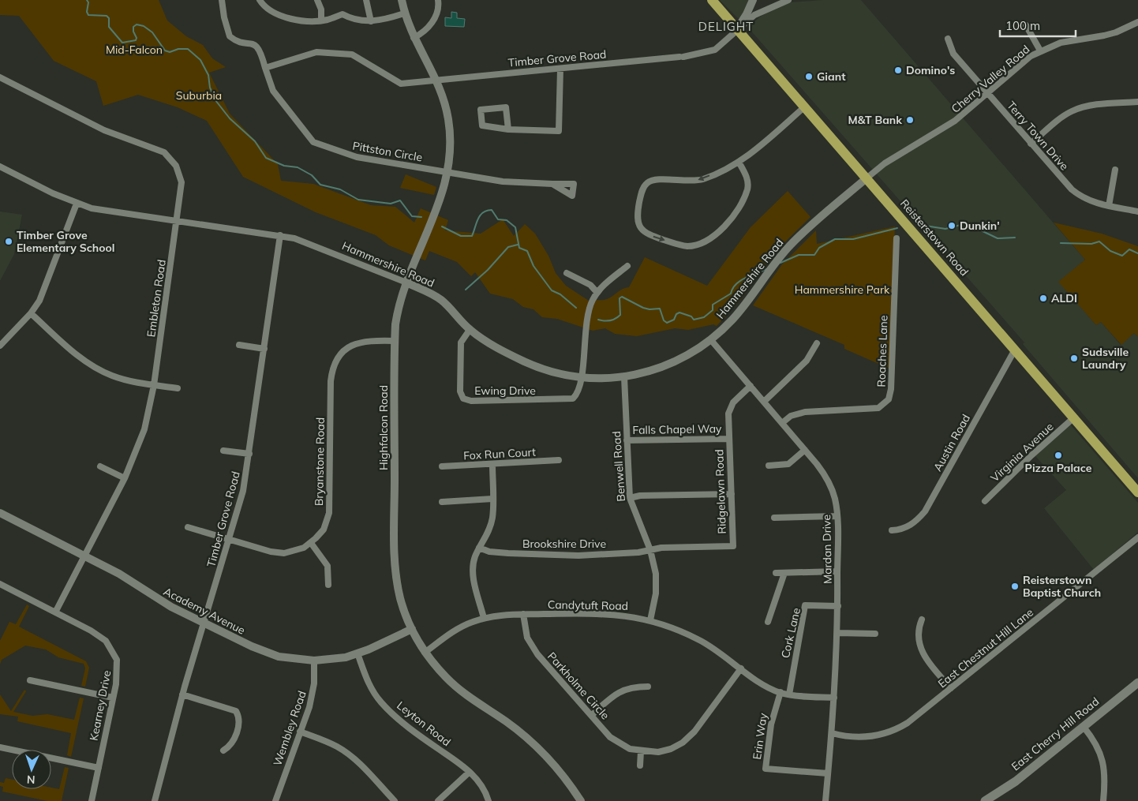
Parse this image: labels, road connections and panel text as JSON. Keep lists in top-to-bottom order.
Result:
{
  "streets": {
    "main road": ["Reisterstown Road", "East Cherry Hill Road"],
    "street": [
      "Timber Grove Road",
      "Cherry Valley Road",
      "Terry Town Drive",
      "Pittston Circle",
      "Hammershire Road",
      "Embleton Road",
      "Roaches Lane",
      "Ewing Drive",
      "Highfalcon Road",
      "Falls Chapel Way",
      "Austin Road",
      "Virginia Avenue",
      "Fox Run Court",
      "Bryanstone Road",
      "Benwell Road",
      "Ridgelawn Road",
      "Brookshire Drive",
      "Mardan Drive",
      "Candytuft Road",
      "Academy Avenue",
      "Cork Lane",
      "East Chestnut Hill Lane",
      "Parkholme Circle",
      "Kearney Drive",
      "Leyton Road",
      "Wembley Road",
      "Erin Way"
    ]
  },
  "crossings": [
    ["Timber Grove Road", "Reisterstown Road"],
    ["Timber Grove Road", "Hammershire Road"],
    ["Timber Grove Road", "Highfalcon Road"],
    ["Timber Grove Road", "Bryanstone Road"],
    ["Timber Grove Road", "Academy Avenue"],
    ["Cherry Valley Road", "Terry Town Drive"],
    ["Cherry Valley Road", "Reisterstown Road"],
    ["Cherry Valley Road", "Hammershire Road"],
    ["Pittston Circle", "Highfalcon Road"],
    ["Reisterstown Road", "Hammershire Road"],
    ["Reisterstown Road", "Austin Road"],
    ["Reisterstown Road", "Virginia Avenue"],
    ["Hammershire Road", "Embleton Road"],
    ["Hammershire Road", "Ewing Drive"],
    ["Hammershire Road", "Highfalcon Road"],
    ["Hammershire Road", "Benwell Road"],
    ["Hammershire Road", "Mardan Drive"],
    ["Embleton Road", "Academy Avenue"],
    ["Embleton Road", "Kearney Drive"],
    ["Roaches Lane", "Mardan Drive"],
    ["Highfalcon Road", "Bryanstone Road"],
    ["Highfalcon Road", "Candytuft Road"],
    ["Highfalcon Road", "Academy Avenue"],
    ["Falls Chapel Way", "Benwell Road"],
    ["Falls Chapel Way", "Ridgelawn Road"],
    ["Benwell Road", "Ridgelawn Road"],
    ["Benwell Road", "Brookshire Drive"],
    ["Benwell Road", "Candytuft Road"],
    ["Ridgelawn Road", "Brookshire Drive"],
    ["Ridgelawn Road", "Mardan Drive"],
    ["Mardan Drive", "Candytuft Road"],
    ["Mardan Drive", "Cork Lane"],
    ["Mardan Drive", "East Chestnut Hill Lane"],
    ["Mardan Drive", "Erin Way"],
    ["Candytuft Road", "Cork Lane"],
    ["Candytuft Road", "Parkholme Circle"],
    ["Candytuft Road", "Erin Way"],
    ["Academy Avenue", "Leyton Road"],
    ["Academy Avenue", "Wembley Road"]
  ],
  "districts": ["DELIGHT"],
  "parks": ["Mid-Falcon", "Suburbia", "Hammershire Park"],
  "places": [
    "Domino's",
    "Giant",
    "M&T Bank",
    "Dunkin'",
    "Timber Grove Elementary School",
    "ALDI",
    "Sudsville Laundry",
    "Pizza Palace",
    "Reisterstown Baptist Church"
  ],
  "scale_bar": "100 m",
  "north": "bottom"
}
